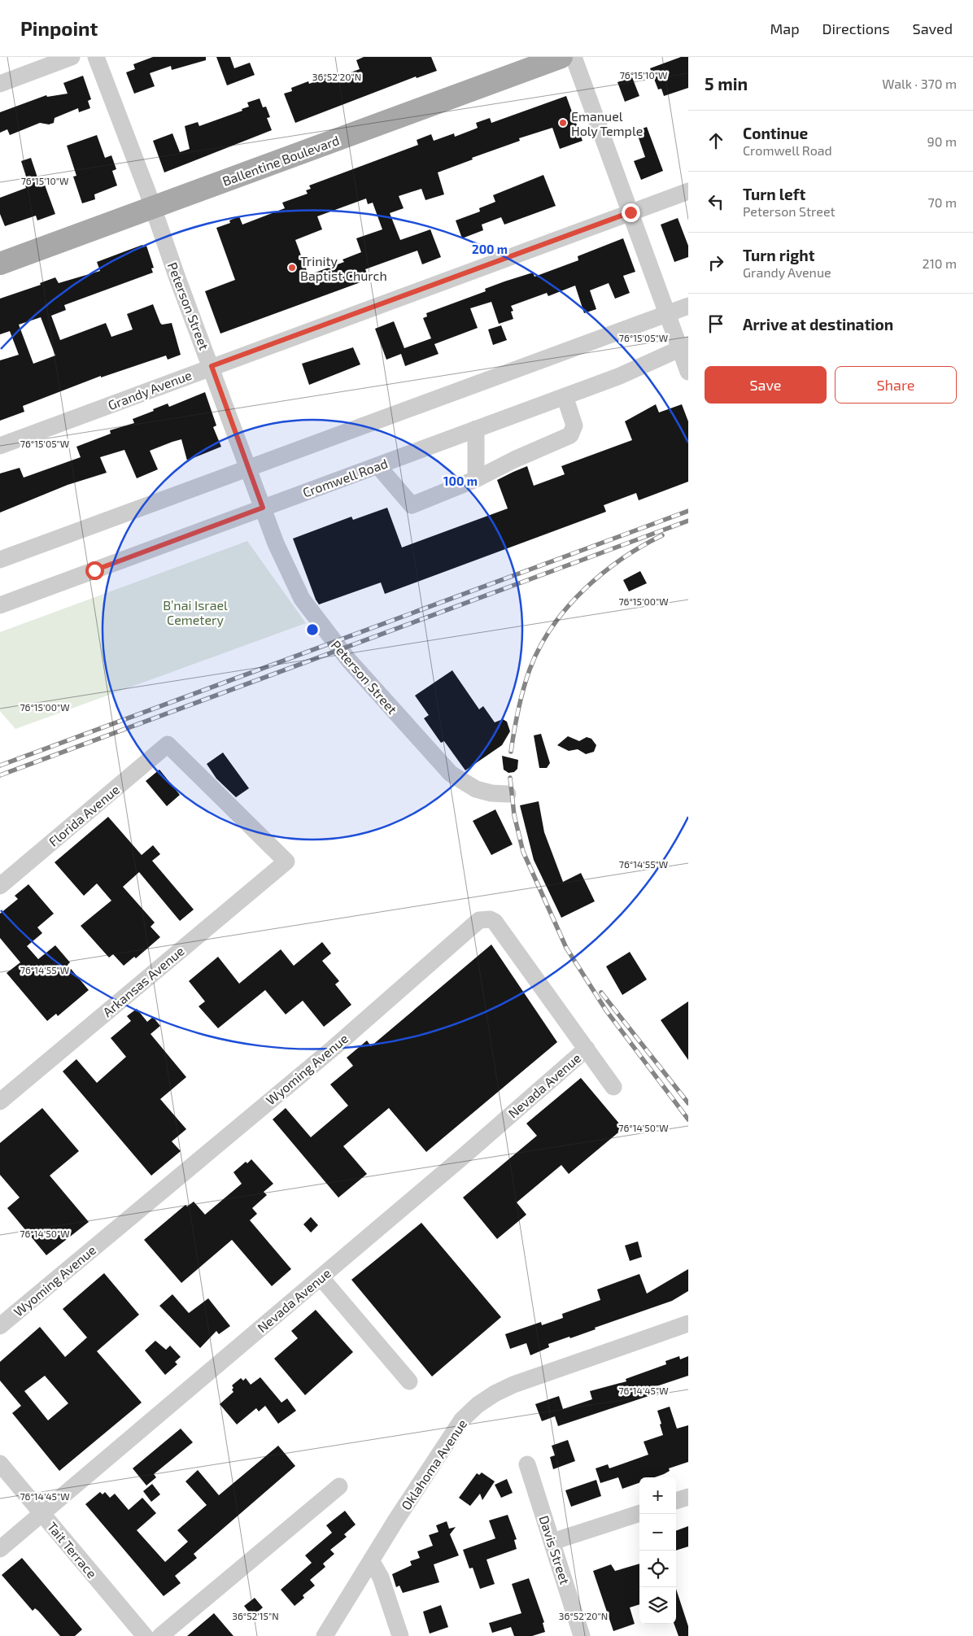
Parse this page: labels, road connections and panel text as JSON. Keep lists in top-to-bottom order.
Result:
{
  "streets": {
    "main road": ["Ballentine Boulevard"],
    "street": [
      "Peterson Street",
      "Grandy Avenue",
      "Cromwell Road",
      "Florida Avenue",
      "Arkansas Avenue",
      "Wyoming Avenue",
      "Nevada Avenue",
      "Oklahoma Avenue",
      "Tait Terrace",
      "Davis Street"
    ]
  },
  "crossings": [
    ["Ballentine Boulevard", "Peterson Street"],
    ["Peterson Street", "Grandy Avenue"],
    ["Peterson Street", "Cromwell Road"],
    ["Florida Avenue", "Arkansas Avenue"],
    ["Wyoming Avenue", "Nevada Avenue"],
    ["Nevada Avenue", "Tait Terrace"]
  ],
  "parks": ["B’nai Israel Cemetery"],
  "places": ["Emanuel Holy Temple", "Trinity Baptist Church"],
  "page": {
    "header": "Pinpoint",
    "nav": ["Map", "Directions", "Saved"],
    "heading": ["5 min", "Walk · 370 m"],
    "list": [
      ["Continue", "Cromwell Road", "90 m"],
      ["Turn left", "Peterson Street", "70 m"],
      ["Turn right", "Grandy Avenue", "210 m"],
      "Arrive at destination"
    ],
    "buttons": ["Save", "Share"],
    "map_buttons": ["+", "−"]
  },
  "coordinates": [
    "76°15'10\"W",
    "36°52'20\"N",
    "76°15'05\"W",
    "76°15'00\"W",
    "76°14'55\"W",
    "76°14'50\"W",
    "76°14'45\"W",
    "36°52'15\"N"
  ],
  "rings": ["200 m", "100 m"]
}
